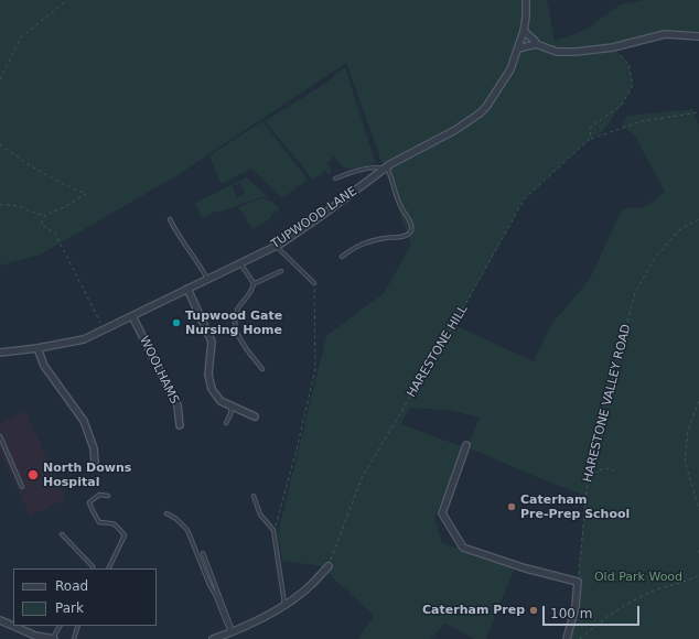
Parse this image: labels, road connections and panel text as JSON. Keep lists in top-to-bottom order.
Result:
{
  "streets": {
    "street": ["TUPWOOD LANE", "WOOLHAMS"],
    "path": ["HARESTONE HILL", "HARESTONE VALLEY ROAD"]
  },
  "crossings": [
    ["TUPWOOD LANE", "WOOLHAMS"]
  ],
  "parks": ["Old Park Wood"],
  "places": [
    "Tupwood Gate Nursing Home",
    "North Downs Hospital",
    "Caterham Pre-Prep School",
    "Caterham Prep"
  ],
  "legend": ["Road", "Park"],
  "scale_bar": "100 m"
}
